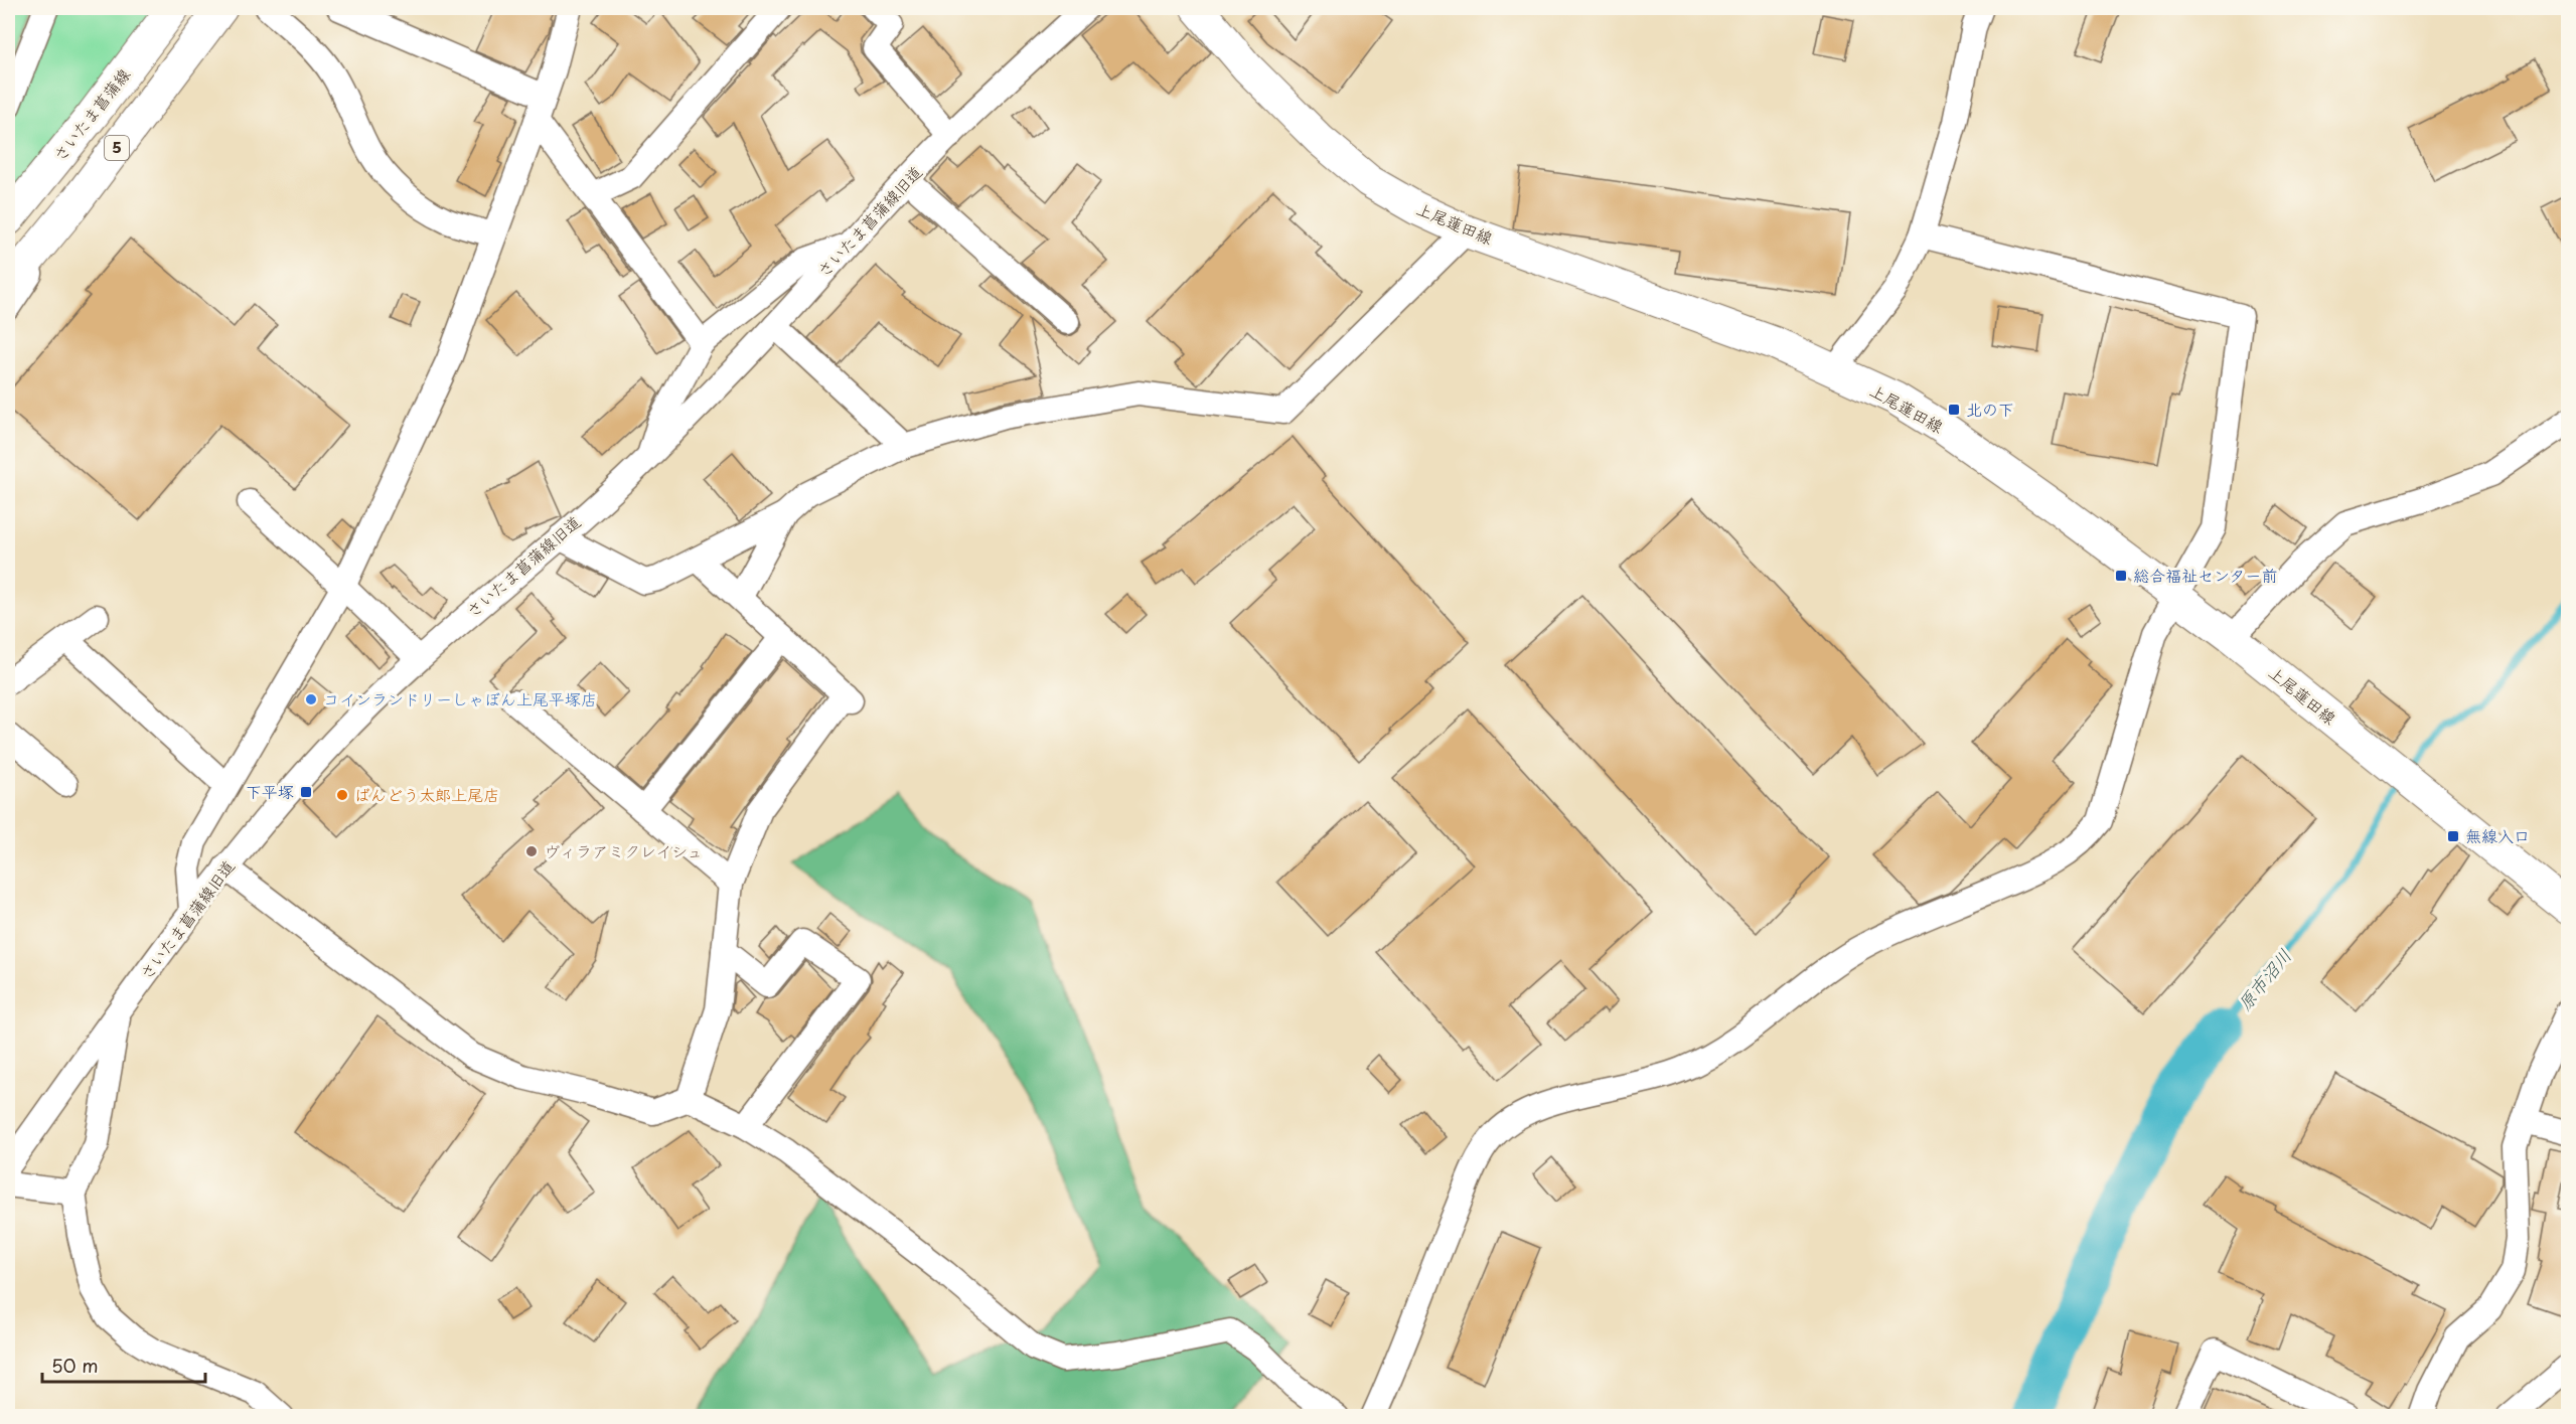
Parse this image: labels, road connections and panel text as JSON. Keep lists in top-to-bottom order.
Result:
{
  "streets": {
    "main road": ["さいたま菖蒲線", "5", "上尾蓮田線"],
    "street": ["さいたま菖蒲線旧道"]
  },
  "water": ["原市沼川"],
  "places": {
    "transit": [
      "北の下",
      "総合福祉センター前",
      "下平塚",
      "無線入口"
    ],
    "other": ["コインランドリーしゃぼん上尾平塚店", "ばんどう太郎上尾店", "ヴィラアミクレイシュ"]
  },
  "scale_bar": "50 m"
}
